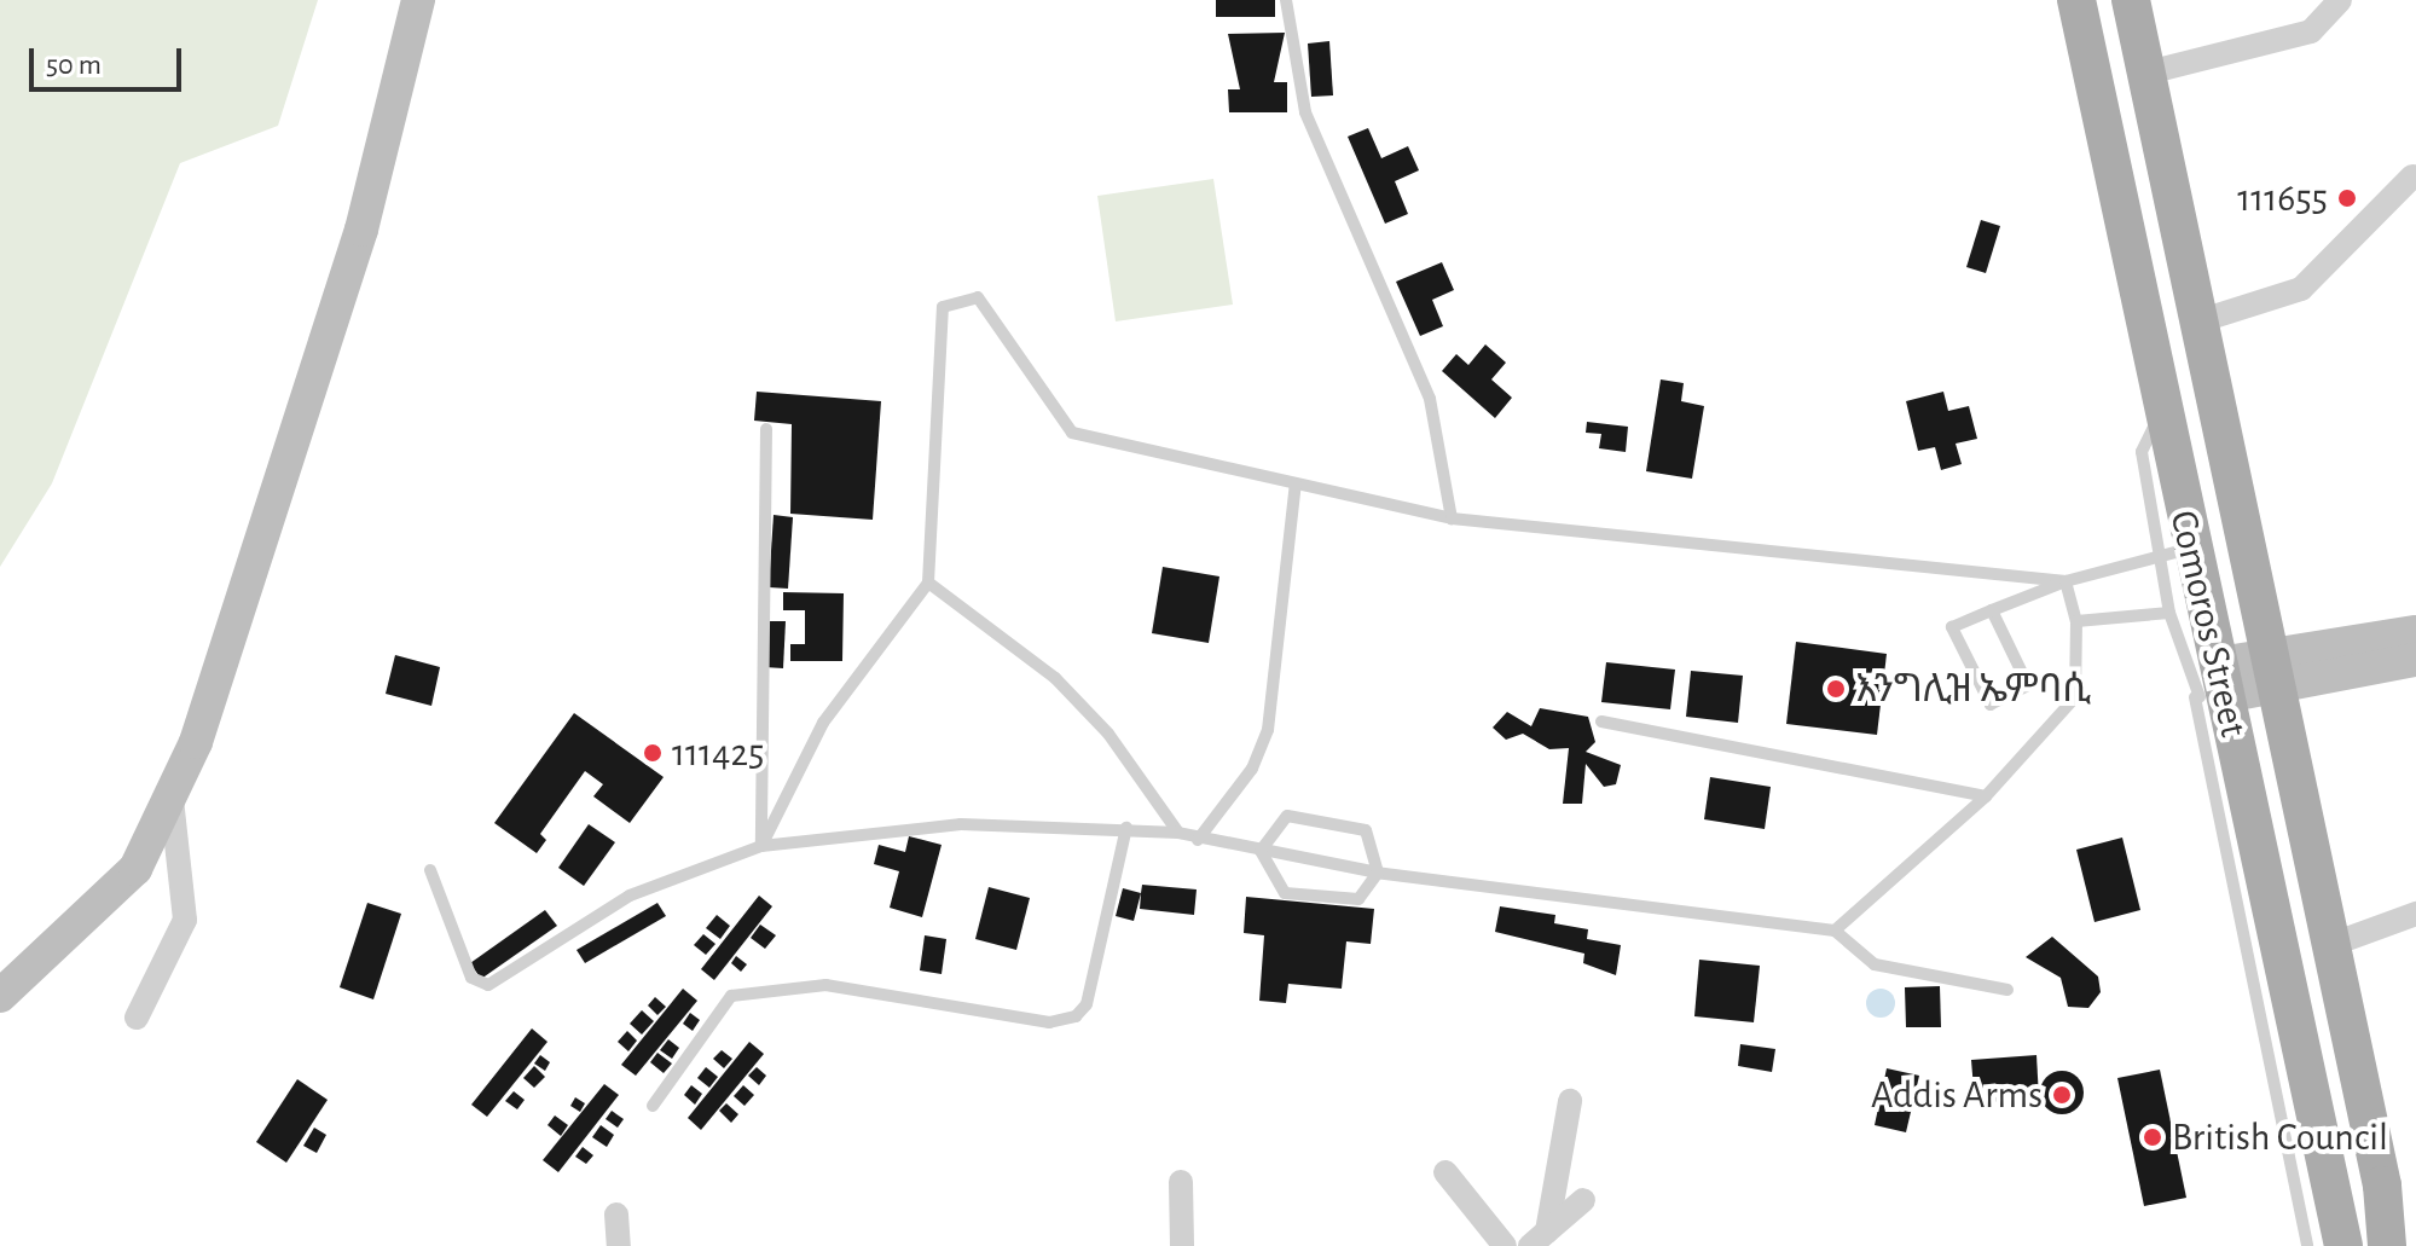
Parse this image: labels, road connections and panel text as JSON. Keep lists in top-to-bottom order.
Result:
{
  "streets": {
    "main road": ["Comoros Street"]
  },
  "places": [
    "111655",
    "እንግሊዝ ኤምባሲ",
    "111425",
    "Addis Arms",
    "British Council"
  ],
  "scale_bar": "50 m"
}
